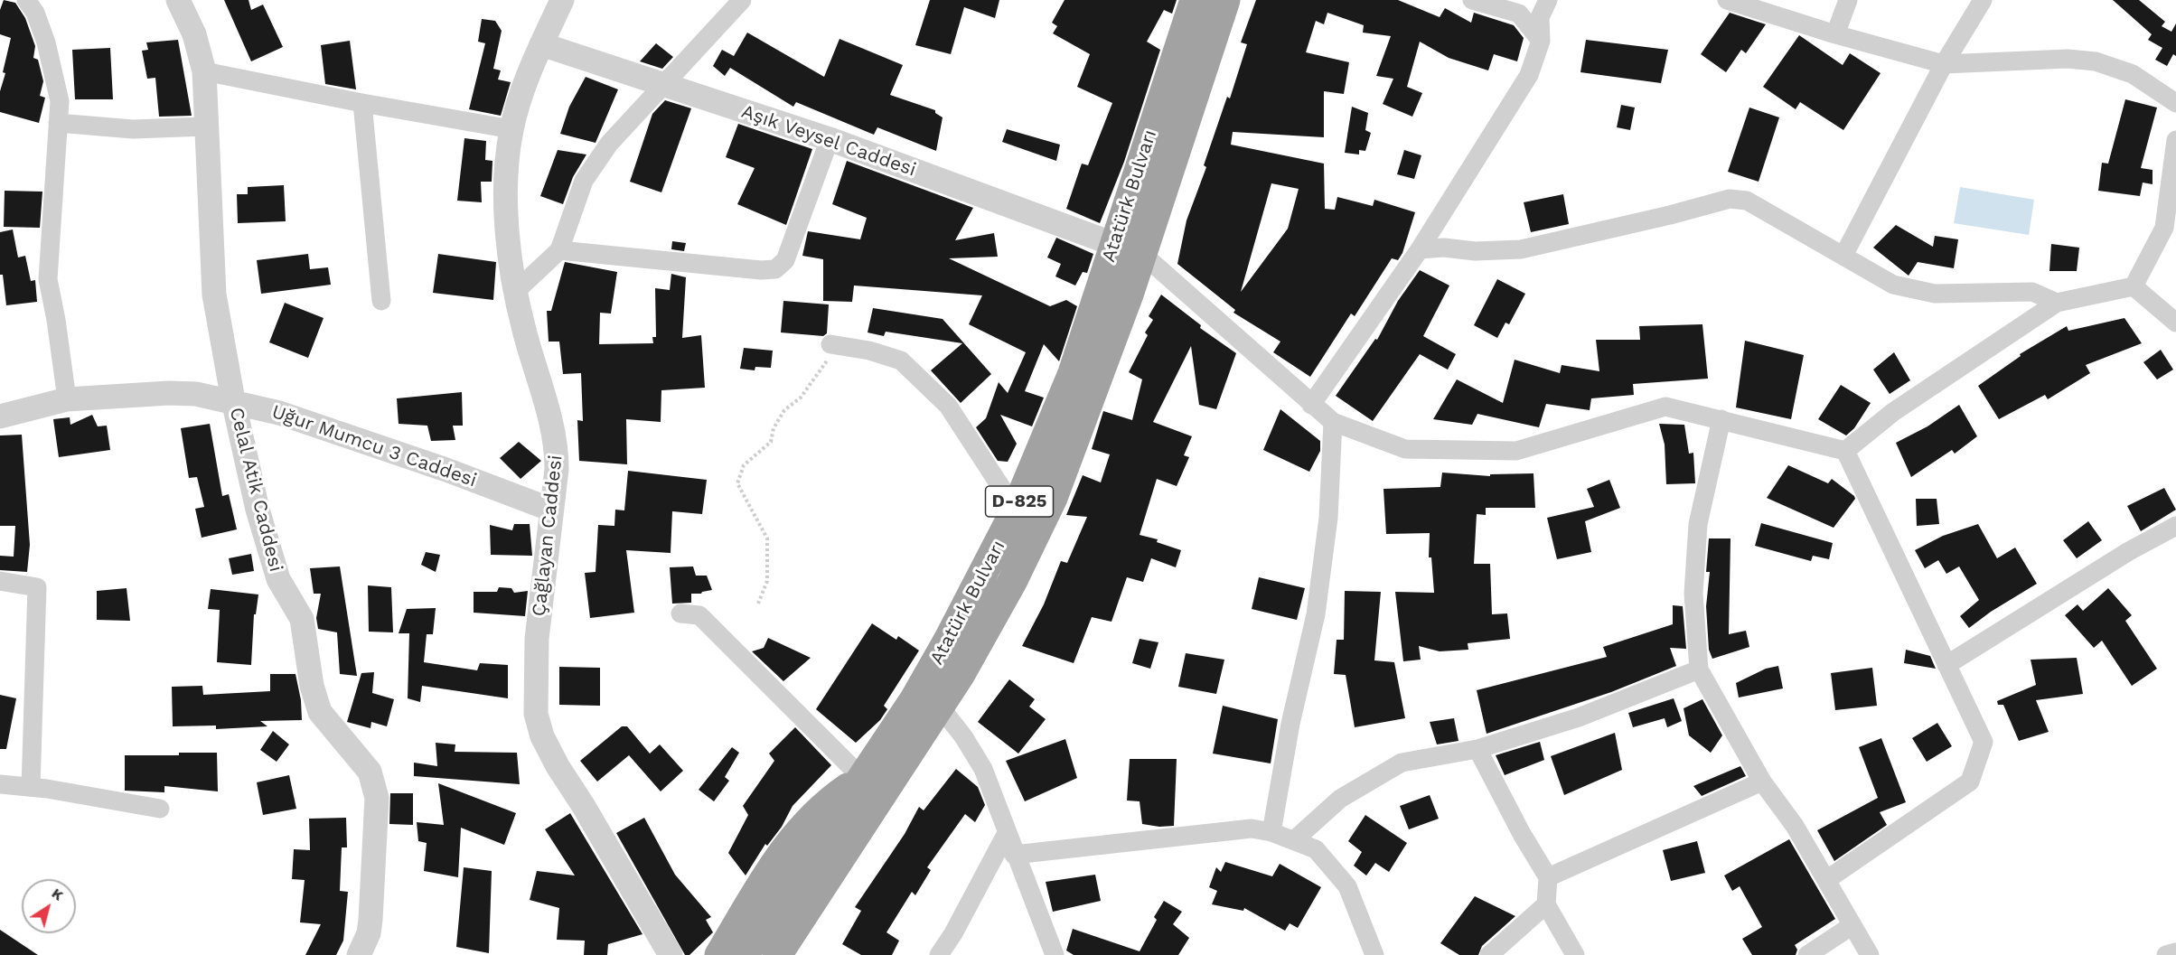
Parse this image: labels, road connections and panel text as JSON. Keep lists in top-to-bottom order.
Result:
{
  "streets": {
    "highway": ["Atatürk Bulvarı", "D-825"],
    "street": [
      "Aşık Veysel Caddesi",
      "Uğur Mumcu 3 Caddesi",
      "Celal Atik Caddesi",
      "Çağlayan Caddesi"
    ]
  },
  "crossings": [
    ["Aşık Veysel Caddesi", "Atatürk Bulvarı"],
    ["Aşık Veysel Caddesi", "Çağlayan Caddesi"],
    ["Uğur Mumcu 3 Caddesi", "Celal Atik Caddesi"],
    ["Uğur Mumcu 3 Caddesi", "Çağlayan Caddesi"]
  ],
  "north": "top right"
}
